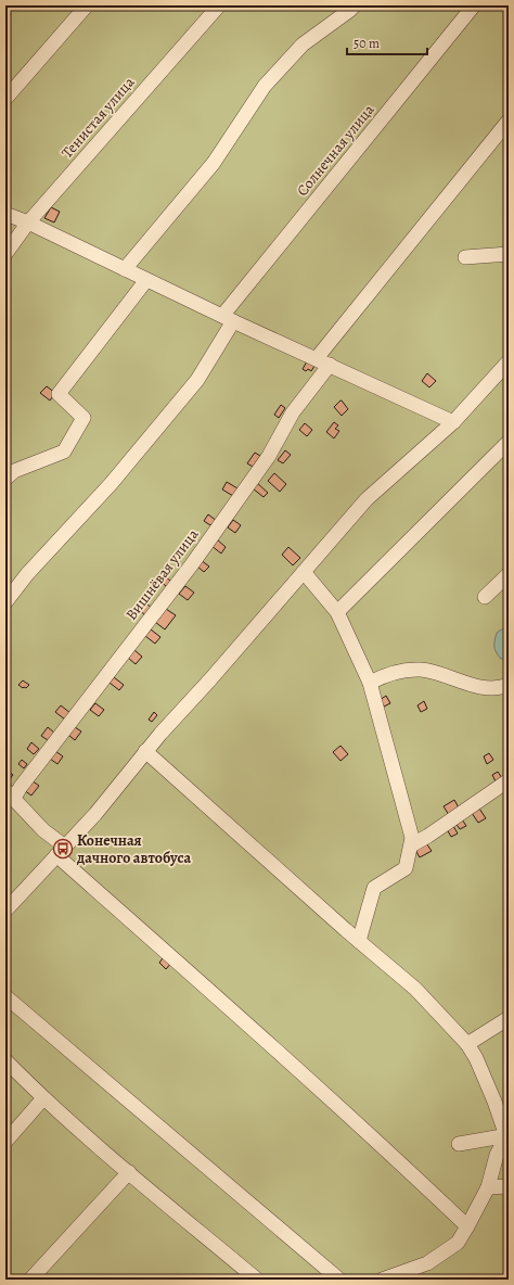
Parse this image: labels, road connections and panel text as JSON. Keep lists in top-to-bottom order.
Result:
{
  "streets": {
    "street": ["Тенистая улица", "Солнечная улица", "Вишнёвая улица"]
  },
  "places": {
    "bus stop": ["Конечная дачного автобуса"]
  },
  "scale_bar": "50 m"
}
